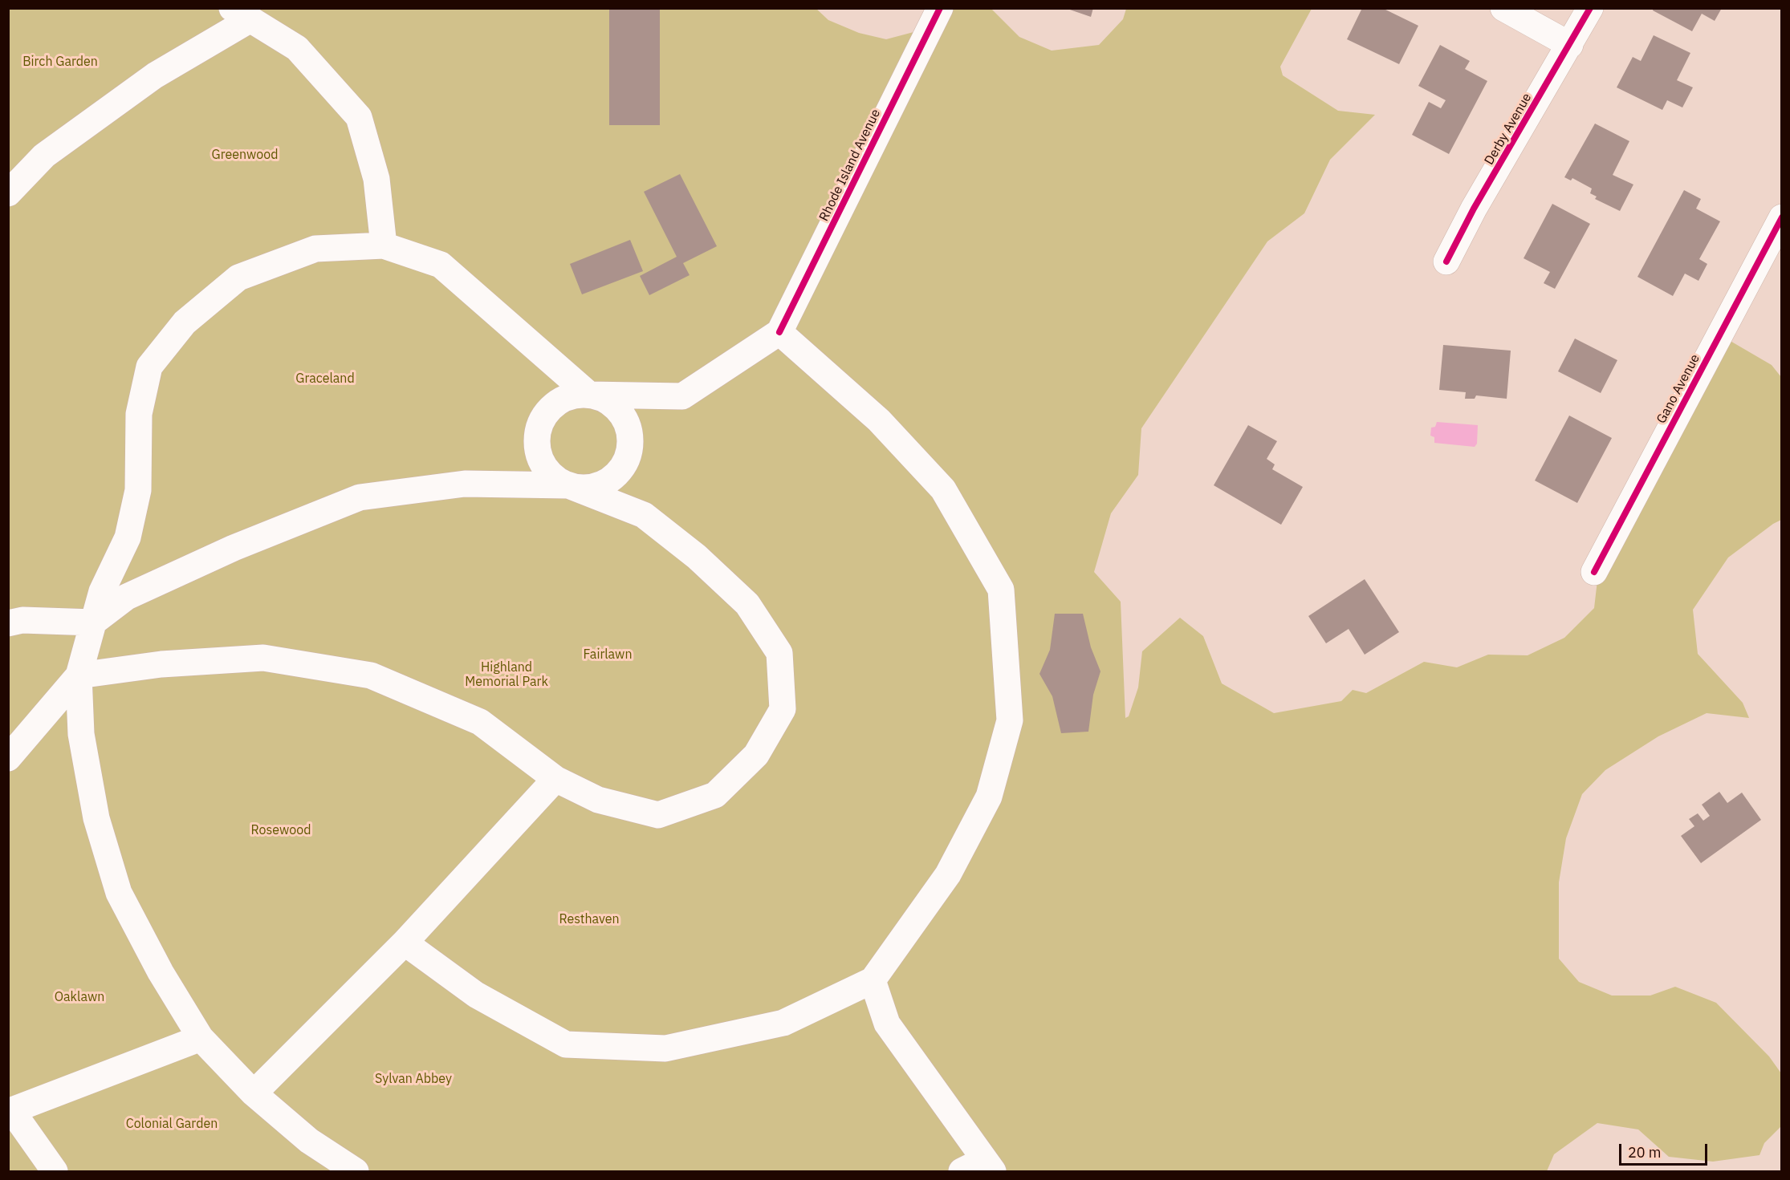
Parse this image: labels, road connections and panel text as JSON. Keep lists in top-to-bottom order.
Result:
{
  "streets": {
    "street": ["Derby Avenue", "Rhode Island Avenue", "Gano Avenue"]
  },
  "parks": [
    "Birch Garden",
    "Greenwood",
    "Graceland",
    "Fairlawn",
    "Highland Memorial Park",
    "Rosewood",
    "Resthaven",
    "Oaklawn",
    "Sylvan Abbey",
    "Colonial Garden"
  ],
  "scale_bar": "20 m"
}
